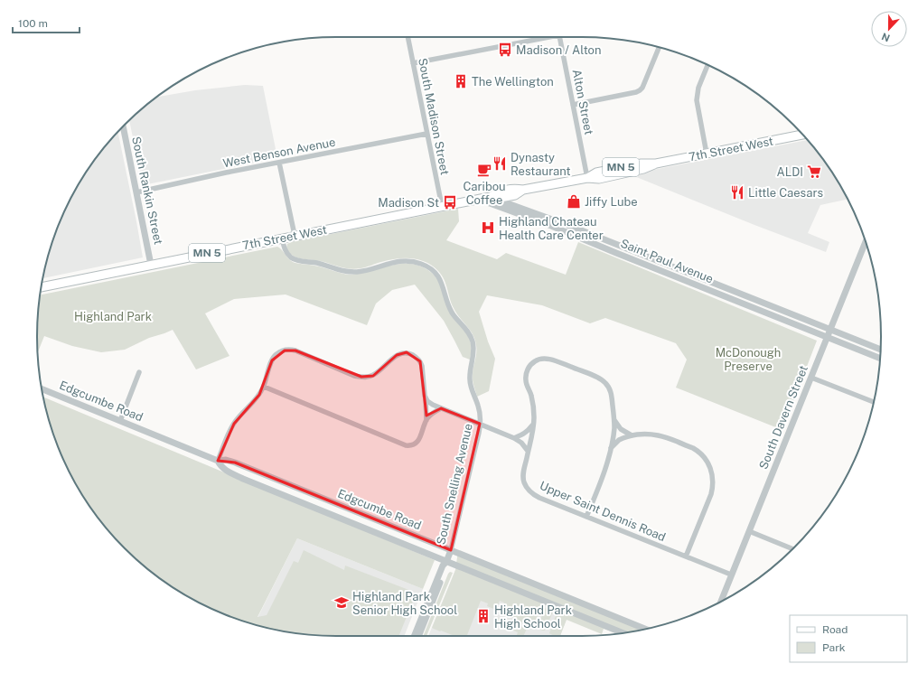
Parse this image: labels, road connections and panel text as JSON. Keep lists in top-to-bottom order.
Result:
{
  "streets": {
    "main road": ["7th Street West", "MN 5"],
    "street": [
      "Alton Street",
      "South Madison Street",
      "West Benson Avenue",
      "South Rankin Street",
      "Saint Paul Avenue",
      "Edgcumbe Road",
      "South Davern Street",
      "South Snelling Avenue",
      "Upper Saint Dennis Road"
    ]
  },
  "crossings": [
    ["Alton Street", "7th Street West"],
    ["South Madison Street", "7th Street West"],
    ["South Madison Street", "West Benson Avenue"],
    ["7th Street West", "South Rankin Street"],
    ["7th Street West", "Saint Paul Avenue"],
    ["7th Street West", "South Snelling Avenue"],
    ["West Benson Avenue", "South Rankin Street"],
    ["Saint Paul Avenue", "South Davern Street"],
    ["Edgcumbe Road", "South Snelling Avenue"],
    ["South Davern Street", "Upper Saint Dennis Road"]
  ],
  "parks": ["Highland Park", "McDonough Preserve"],
  "places": {
    "bus stop": ["Madison / Alton", "Madison St"],
    "building": ["The Wellington", "Highland Park High School"],
    "restaurant": ["Dynasty Restaurant", "Little Caesars"],
    "cafe": ["Caribou Coffee"],
    "supermarket": ["ALDI"],
    "shop": ["Jiffy Lube"],
    "hospital": ["Highland Chateau Health Care Center"],
    "school or university": ["Highland Park Senior High School"]
  },
  "legend": ["Road", "Park"],
  "scale_bar": "100 m",
  "north": "bottom"
}
